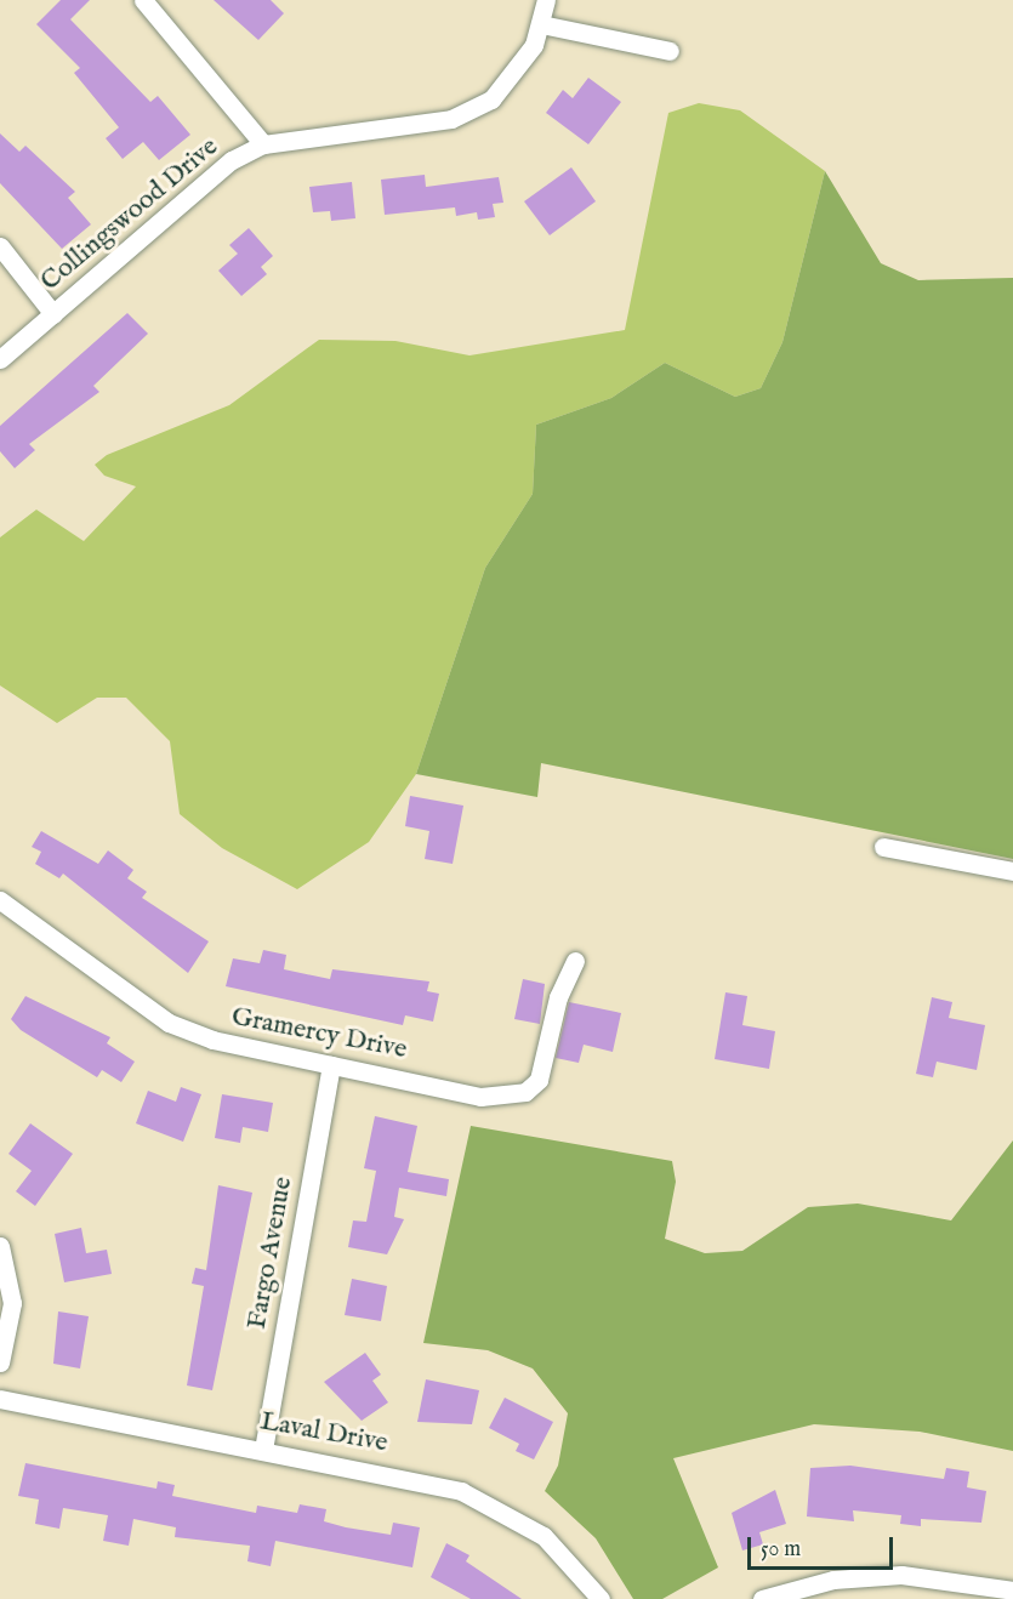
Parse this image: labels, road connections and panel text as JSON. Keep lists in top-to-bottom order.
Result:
{
  "streets": {
    "street": [
      "Collingswood Drive",
      "Gramercy Drive",
      "Fargo Avenue",
      "Laval Drive"
    ]
  },
  "crossings": [
    ["Gramercy Drive", "Fargo Avenue"],
    ["Fargo Avenue", "Laval Drive"]
  ],
  "scale_bar": "50 m"
}
